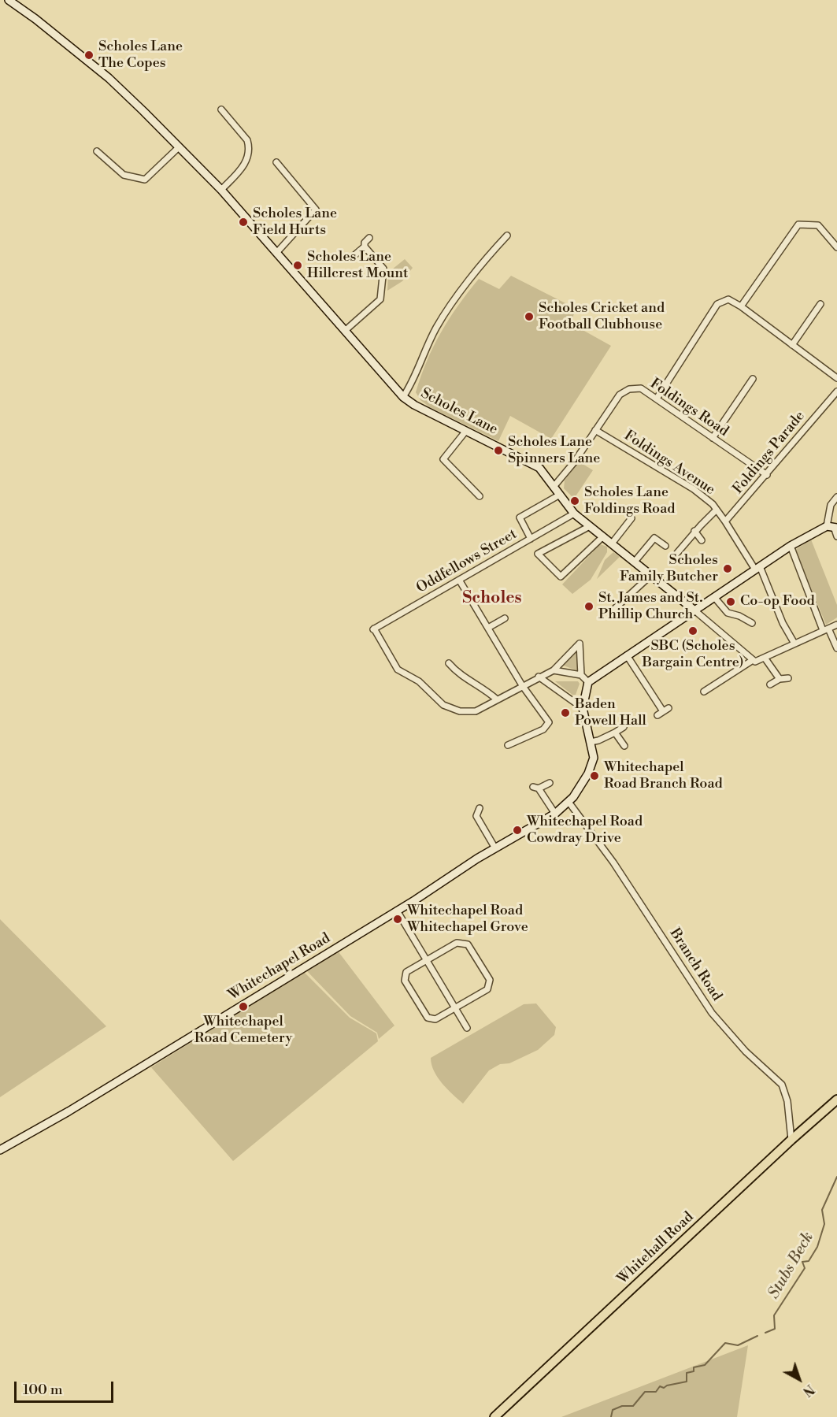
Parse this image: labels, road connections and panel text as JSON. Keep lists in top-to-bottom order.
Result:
{
  "streets": {
    "highway": ["Whitehall Road"],
    "main road": ["Scholes Lane", "Whitechapel Road"],
    "street": [
      "Foldings Road",
      "Foldings Parade",
      "Foldings Avenue",
      "Oddfellows Street",
      "Branch Road"
    ]
  },
  "crossings": [
    ["Foldings Road", "Scholes Lane"],
    ["Foldings Road", "Foldings Parade"],
    ["Foldings Road", "Foldings Avenue"],
    ["Scholes Lane", "Oddfellows Street"],
    ["Foldings Parade", "Foldings Avenue"],
    ["Branch Road", "Whitechapel Road"],
    ["Branch Road", "Whitehall Road"]
  ],
  "districts": ["Scholes"],
  "water": ["Stubs Beck"],
  "places": [
    "Scholes Lane The Copes",
    "Scholes Lane Field Hurts",
    "Scholes Lane Hillcrest Mount",
    "Scholes Cricket and Football Clubhouse",
    "Scholes Lane Spinners Lane",
    "Scholes Lane Foldings Road",
    "Scholes Family Butcher",
    "Co-op Food",
    "St. James and St. Phillip Church",
    "SBC (Scholes Bargain Centre)",
    "Baden Powell Hall",
    "Whitechapel Road Branch Road",
    "Whitechapel Road Cowdray Drive",
    "Whitechapel Road Whitechapel Grove",
    "Whitechapel Road Cemetery"
  ],
  "scale_bar": "100 m",
  "north": "bottom right"
}
